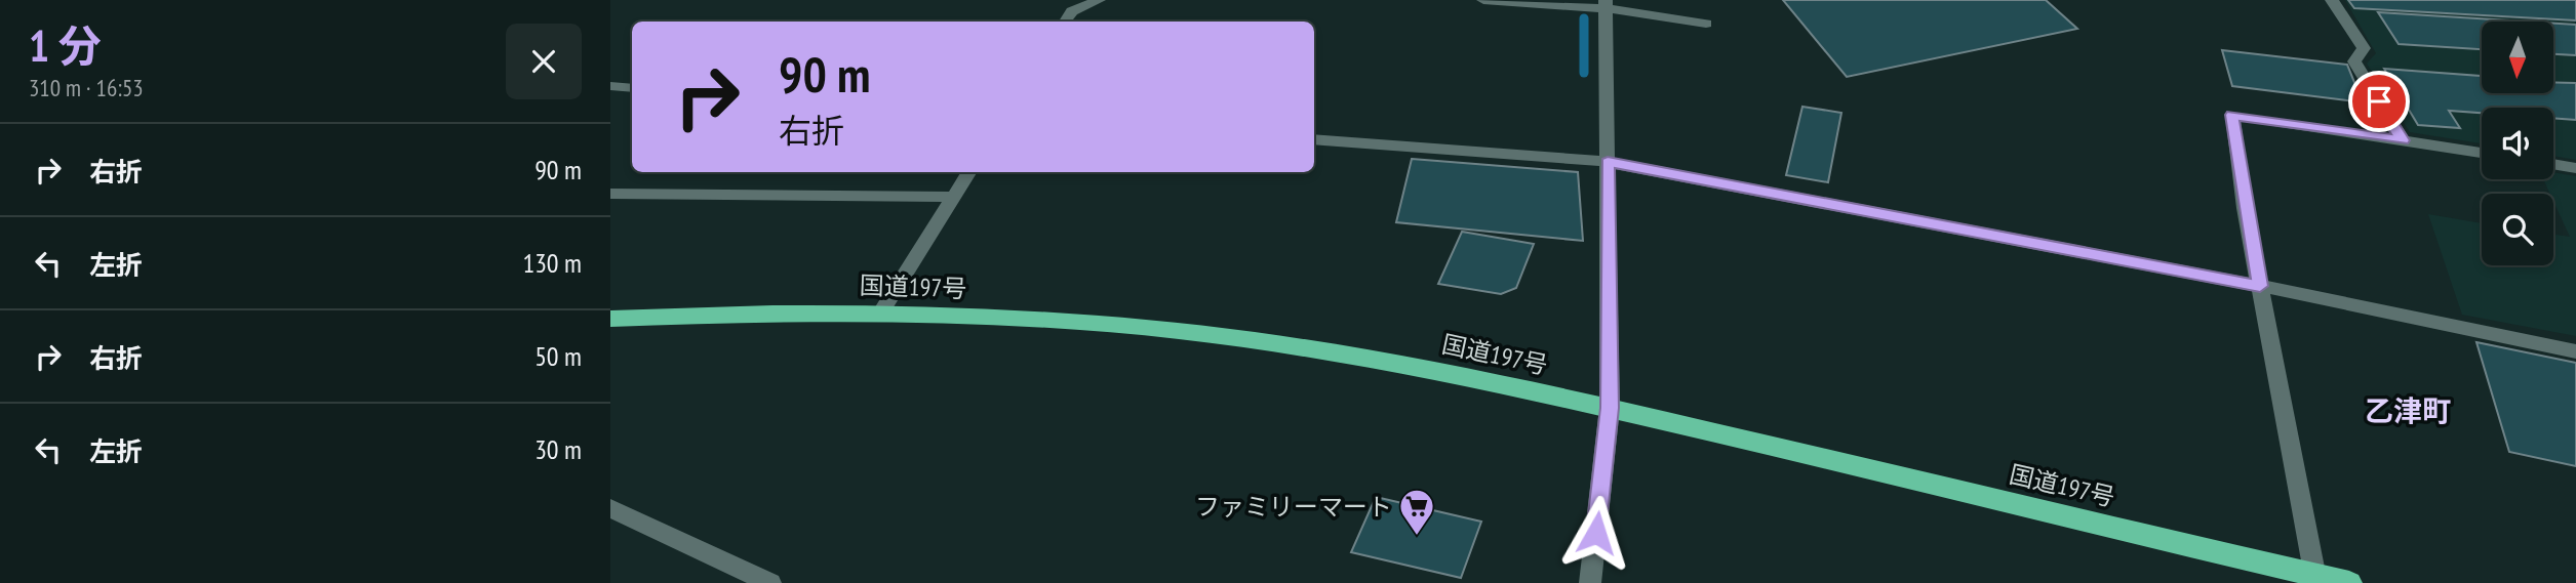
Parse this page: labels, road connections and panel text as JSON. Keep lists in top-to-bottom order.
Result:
{
  "streets": {
    "highway": ["国道197号"]
  },
  "districts": ["乙津町"],
  "places": {
    "supermarket": ["ファミリーマート"]
  },
  "north": "bottom",
  "page": {
    "heading": ["1 分", "310 m · 16:53"],
    "turn": ["90 m", "右折"],
    "list": [
      {
        "name": "右折",
        "value": "90 m"
      },
      {
        "name": "左折",
        "value": "130 m"
      },
      {
        "name": "右折",
        "value": "50 m"
      },
      {
        "name": "左折",
        "value": "30 m"
      }
    ]
  }
}
